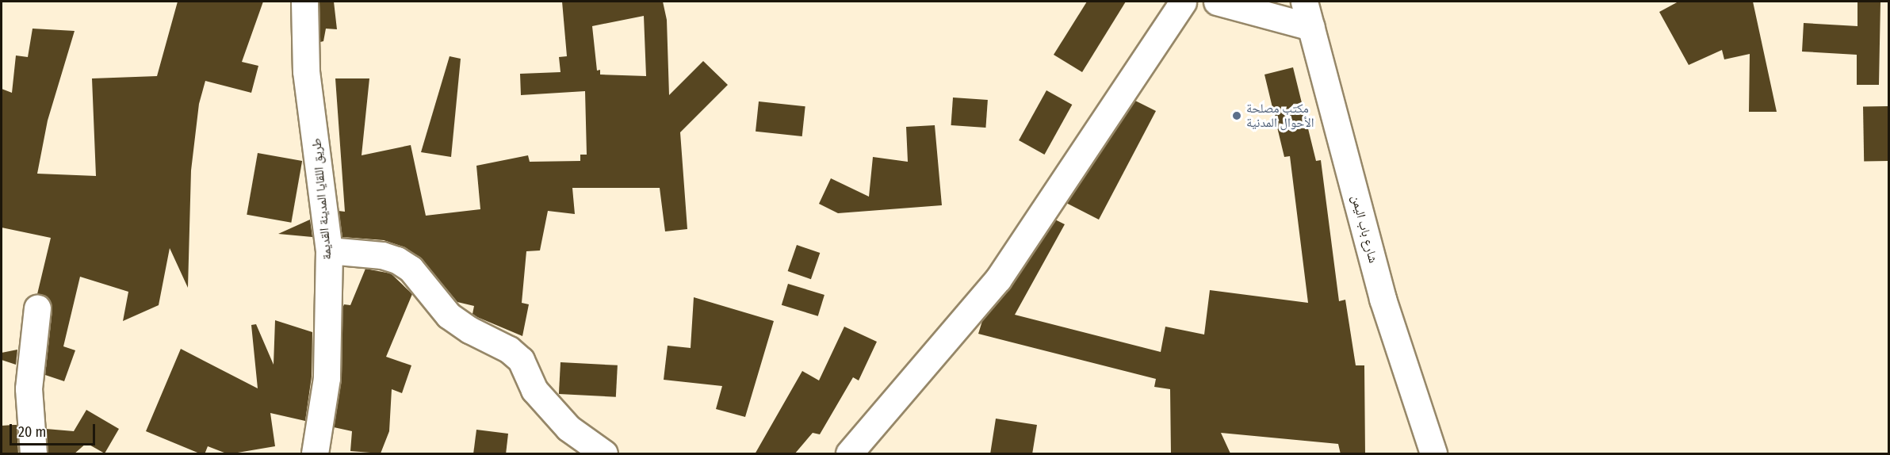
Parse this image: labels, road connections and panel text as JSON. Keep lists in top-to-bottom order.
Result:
{
  "streets": {
    "street": ["طريق اللقايا المدينة القديمة", "شارع باب اليمن"]
  },
  "places": ["مكتب مصلحة الأحوال المدنية"],
  "scale_bar": "20 m"
}
